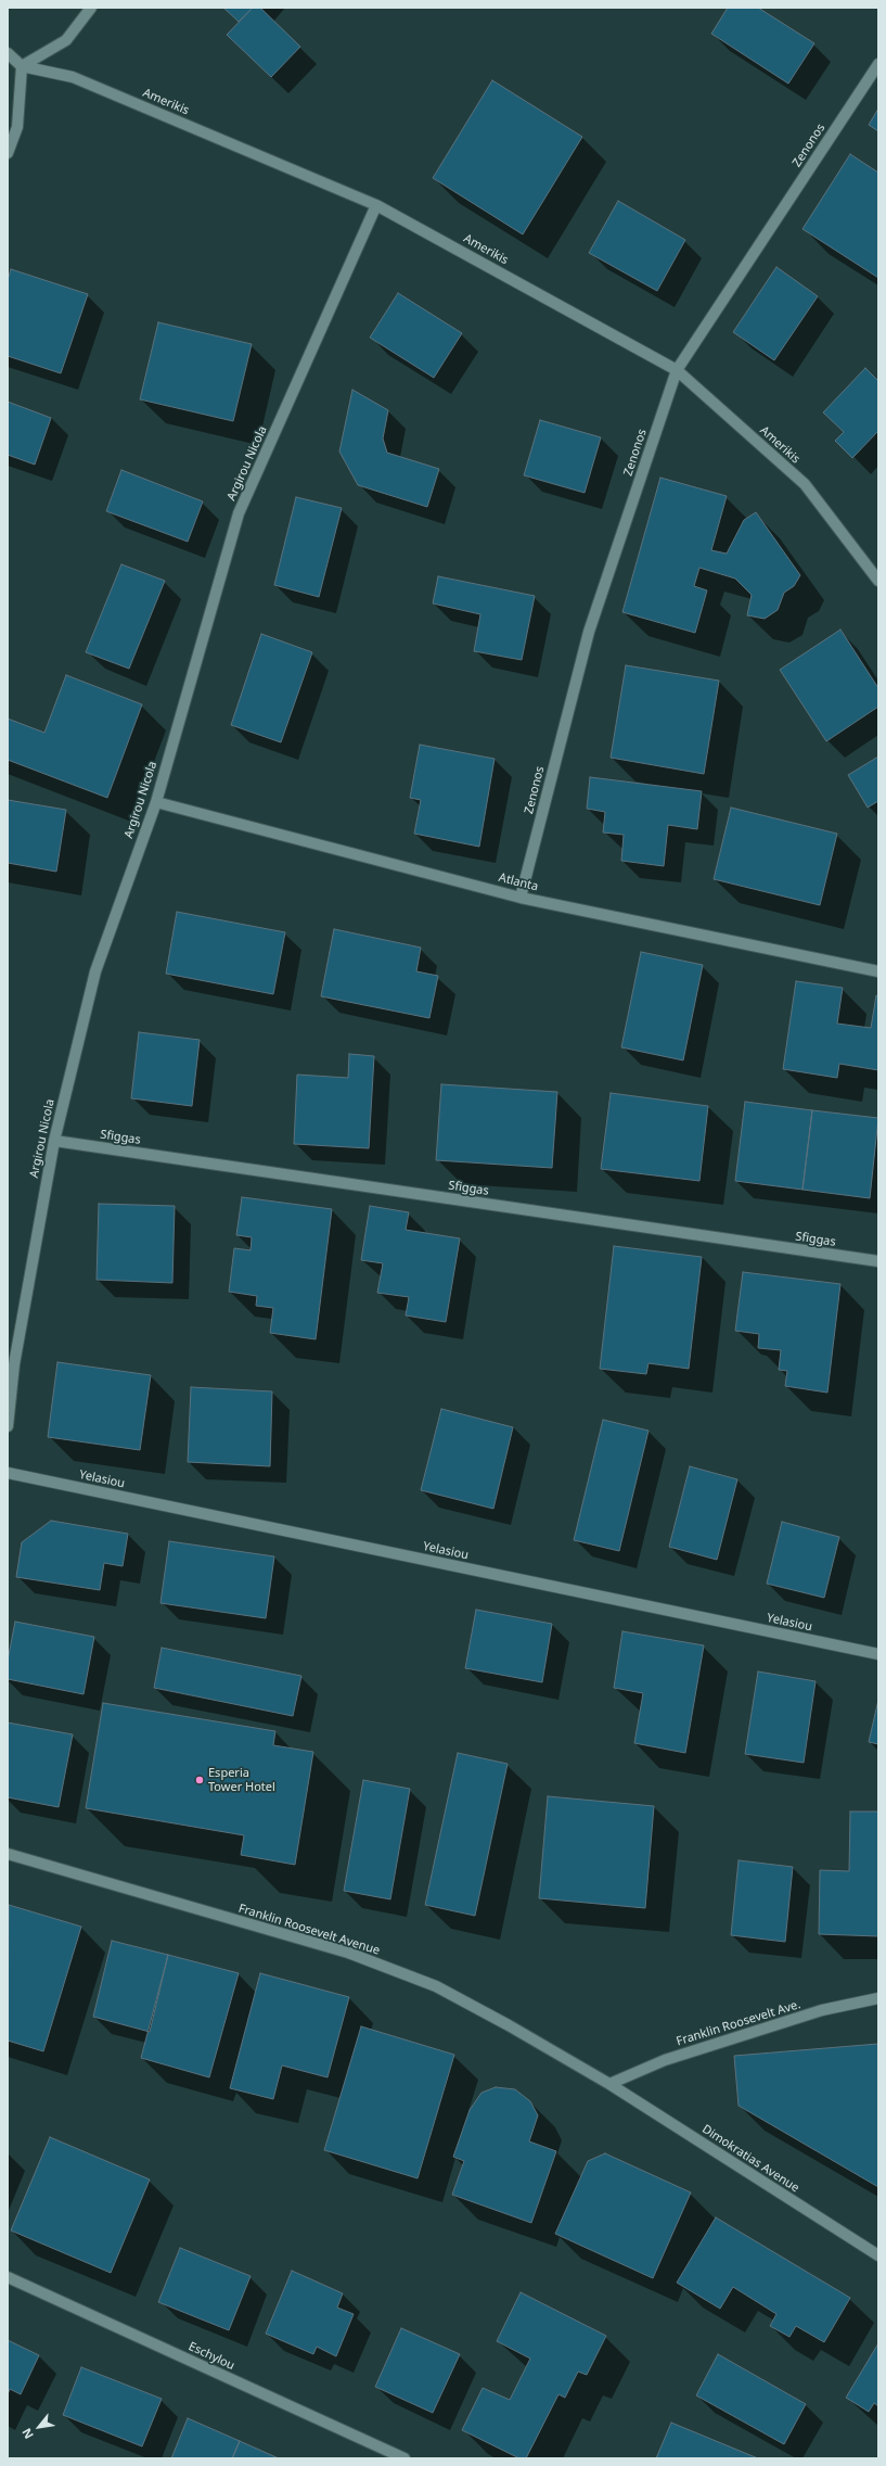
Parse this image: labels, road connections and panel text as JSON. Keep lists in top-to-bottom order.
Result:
{
  "streets": {
    "street": [
      "Amerikis",
      "Zenonos",
      "Argirou Nicola",
      "Atlanta",
      "Sfiggas",
      "Yelasiou",
      "Franklin Roosevelt Avenue",
      "Franklin Roosevelt Ave.",
      "Dimokratias Avenue",
      "Eschylou"
    ]
  },
  "crossings": [
    ["Amerikis", "Zenonos"],
    ["Amerikis", "Argirou Nicola"],
    ["Zenonos", "Atlanta"],
    ["Argirou Nicola", "Atlanta"],
    ["Argirou Nicola", "Sfiggas"],
    ["Franklin Roosevelt Avenue", "Franklin Roosevelt Ave."],
    ["Franklin Roosevelt Avenue", "Dimokratias Avenue"],
    ["Franklin Roosevelt Ave.", "Dimokratias Avenue"]
  ],
  "places": ["Esperia Tower Hotel"],
  "north": "bottom left"
}
